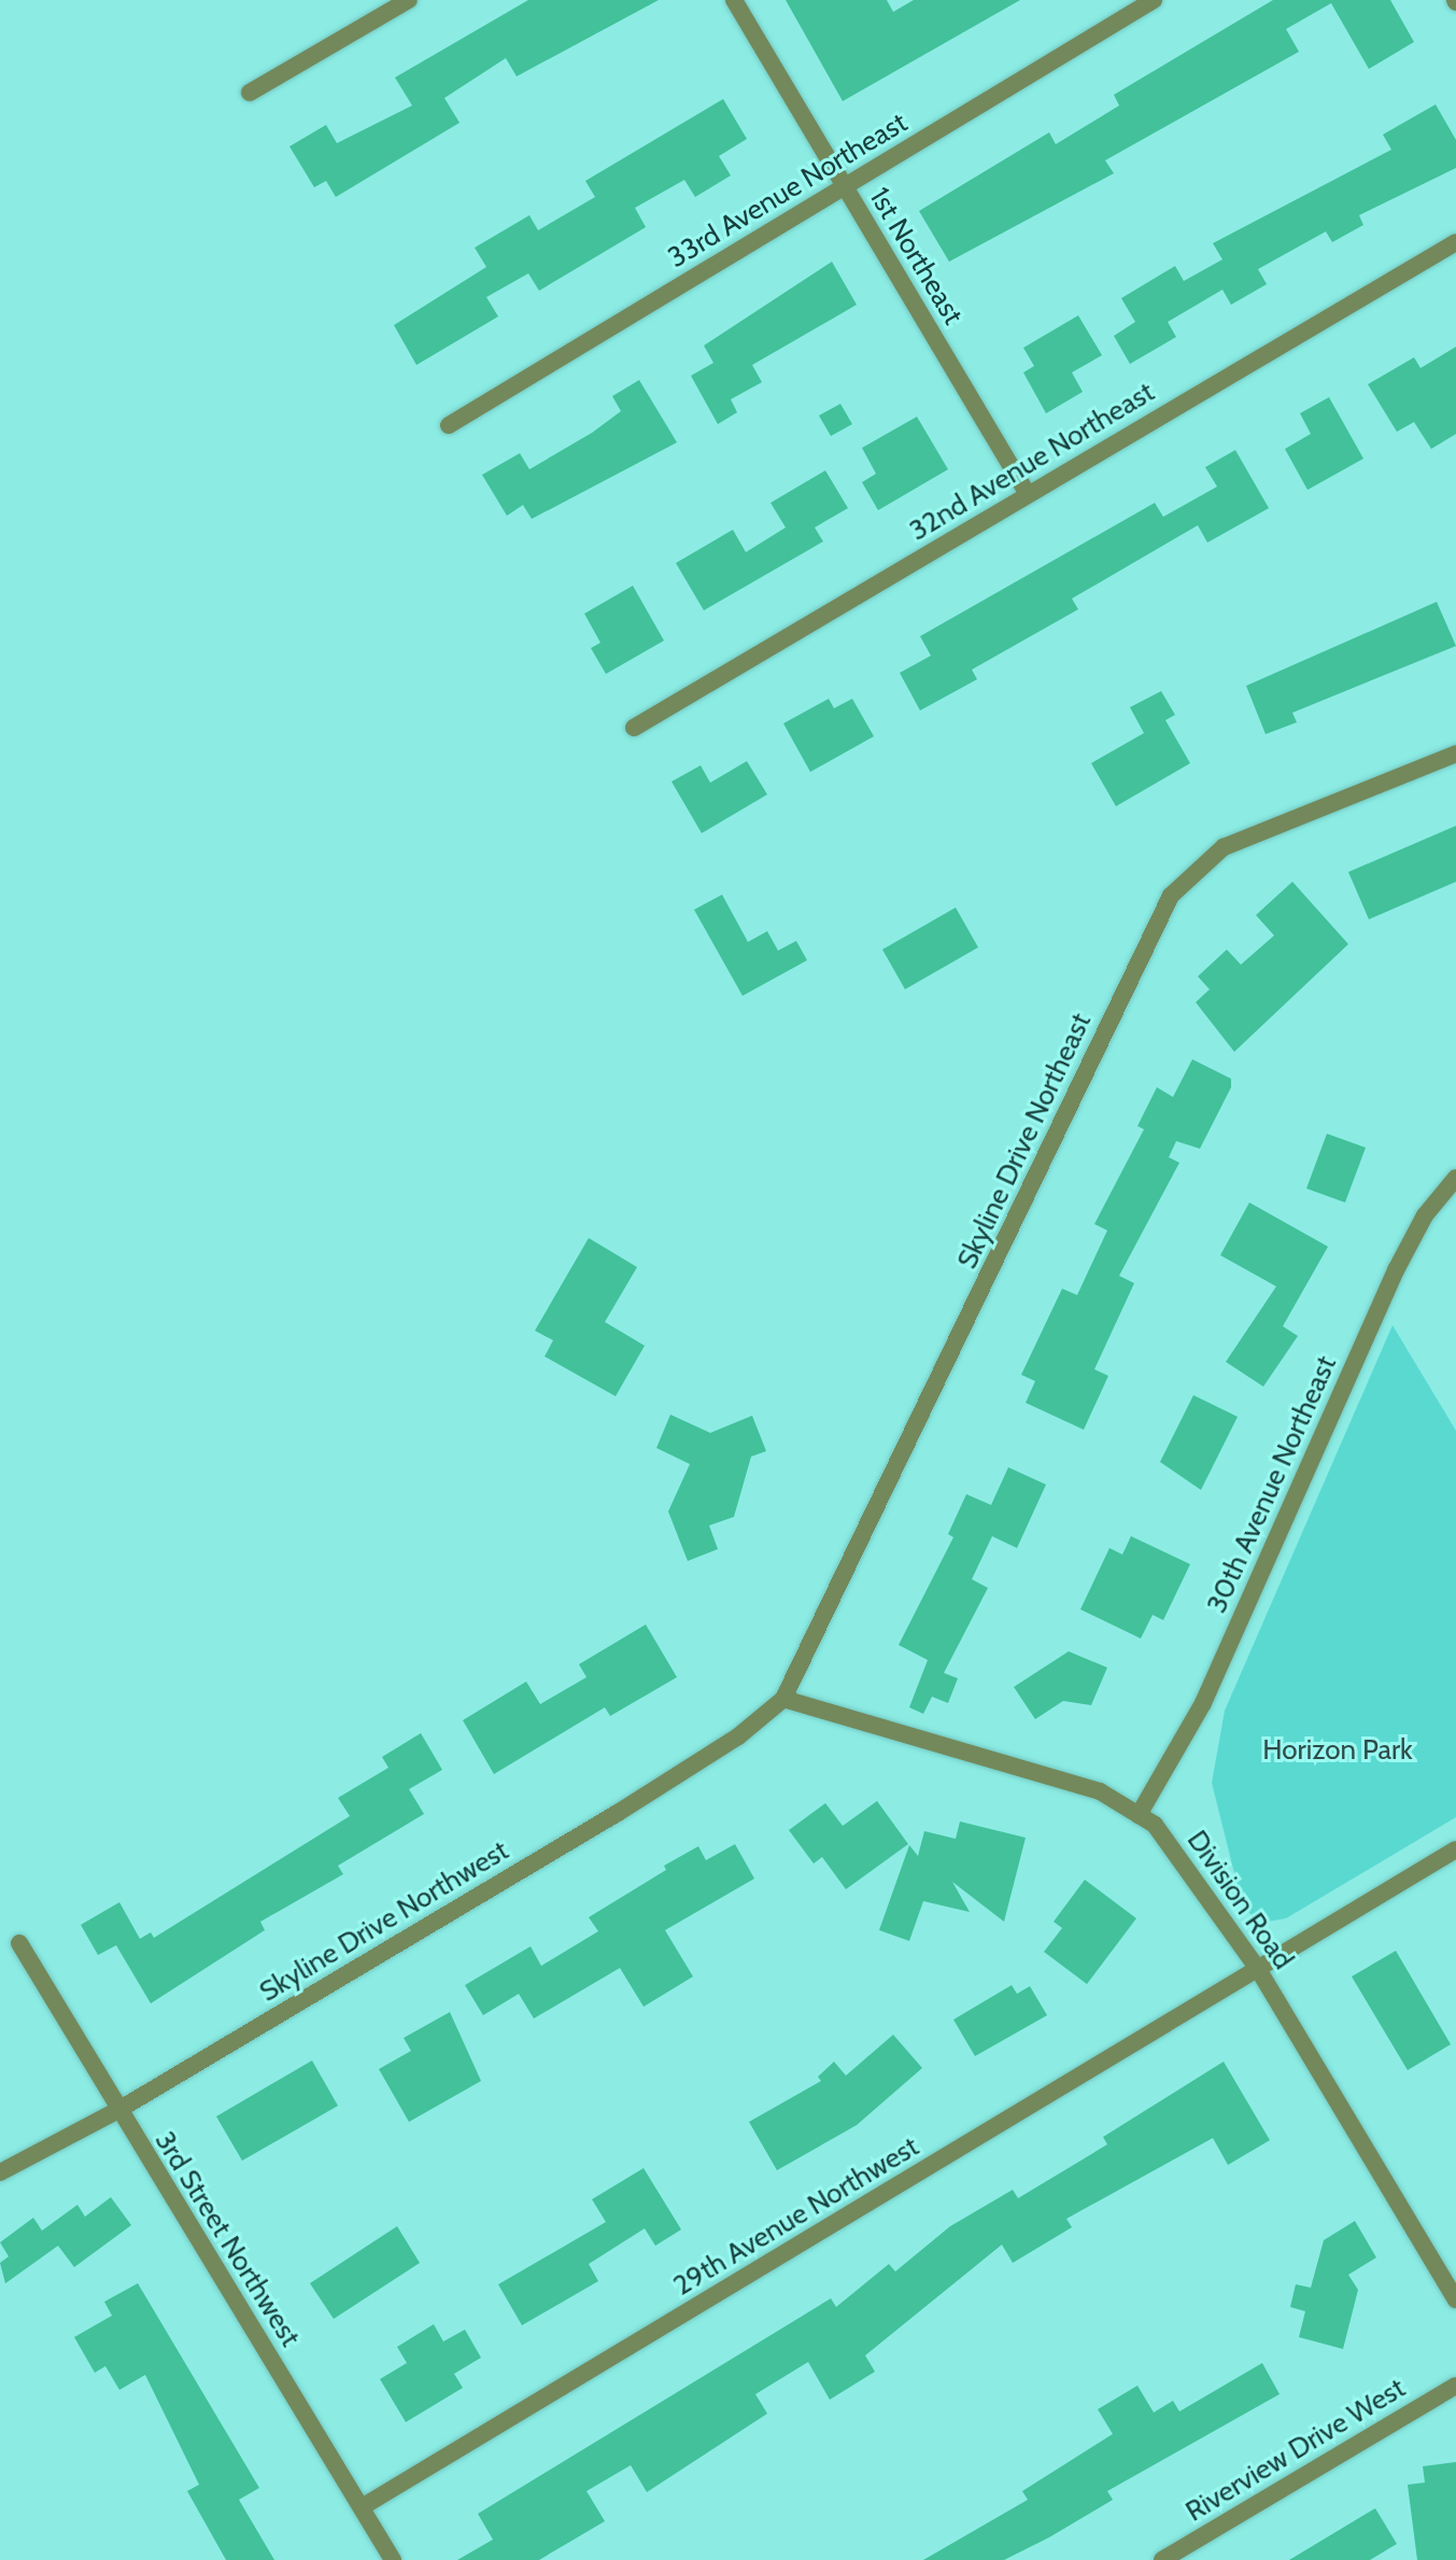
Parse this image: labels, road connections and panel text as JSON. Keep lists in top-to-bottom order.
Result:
{
  "streets": {
    "street": [
      "33rd Avenue Northeast",
      "1st Northeast",
      "32nd Avenue Northeast",
      "Skyline Drive Northeast",
      "30th Avenue Northeast",
      "Division Road",
      "Skyline Drive Northwest",
      "29th Avenue Northwest",
      "3rd Street Northwest",
      "Riverview Drive West"
    ]
  },
  "crossings": [
    ["33rd Avenue Northeast", "1st Northeast"],
    ["1st Northeast", "32nd Avenue Northeast"],
    ["Skyline Drive Northeast", "Division Road"],
    ["Skyline Drive Northeast", "Skyline Drive Northwest"],
    ["30th Avenue Northeast", "Division Road"],
    ["Division Road", "Skyline Drive Northwest"],
    ["Division Road", "29th Avenue Northwest"],
    ["Skyline Drive Northwest", "3rd Street Northwest"],
    ["29th Avenue Northwest", "3rd Street Northwest"]
  ],
  "parks": ["Horizon Park"]
}
